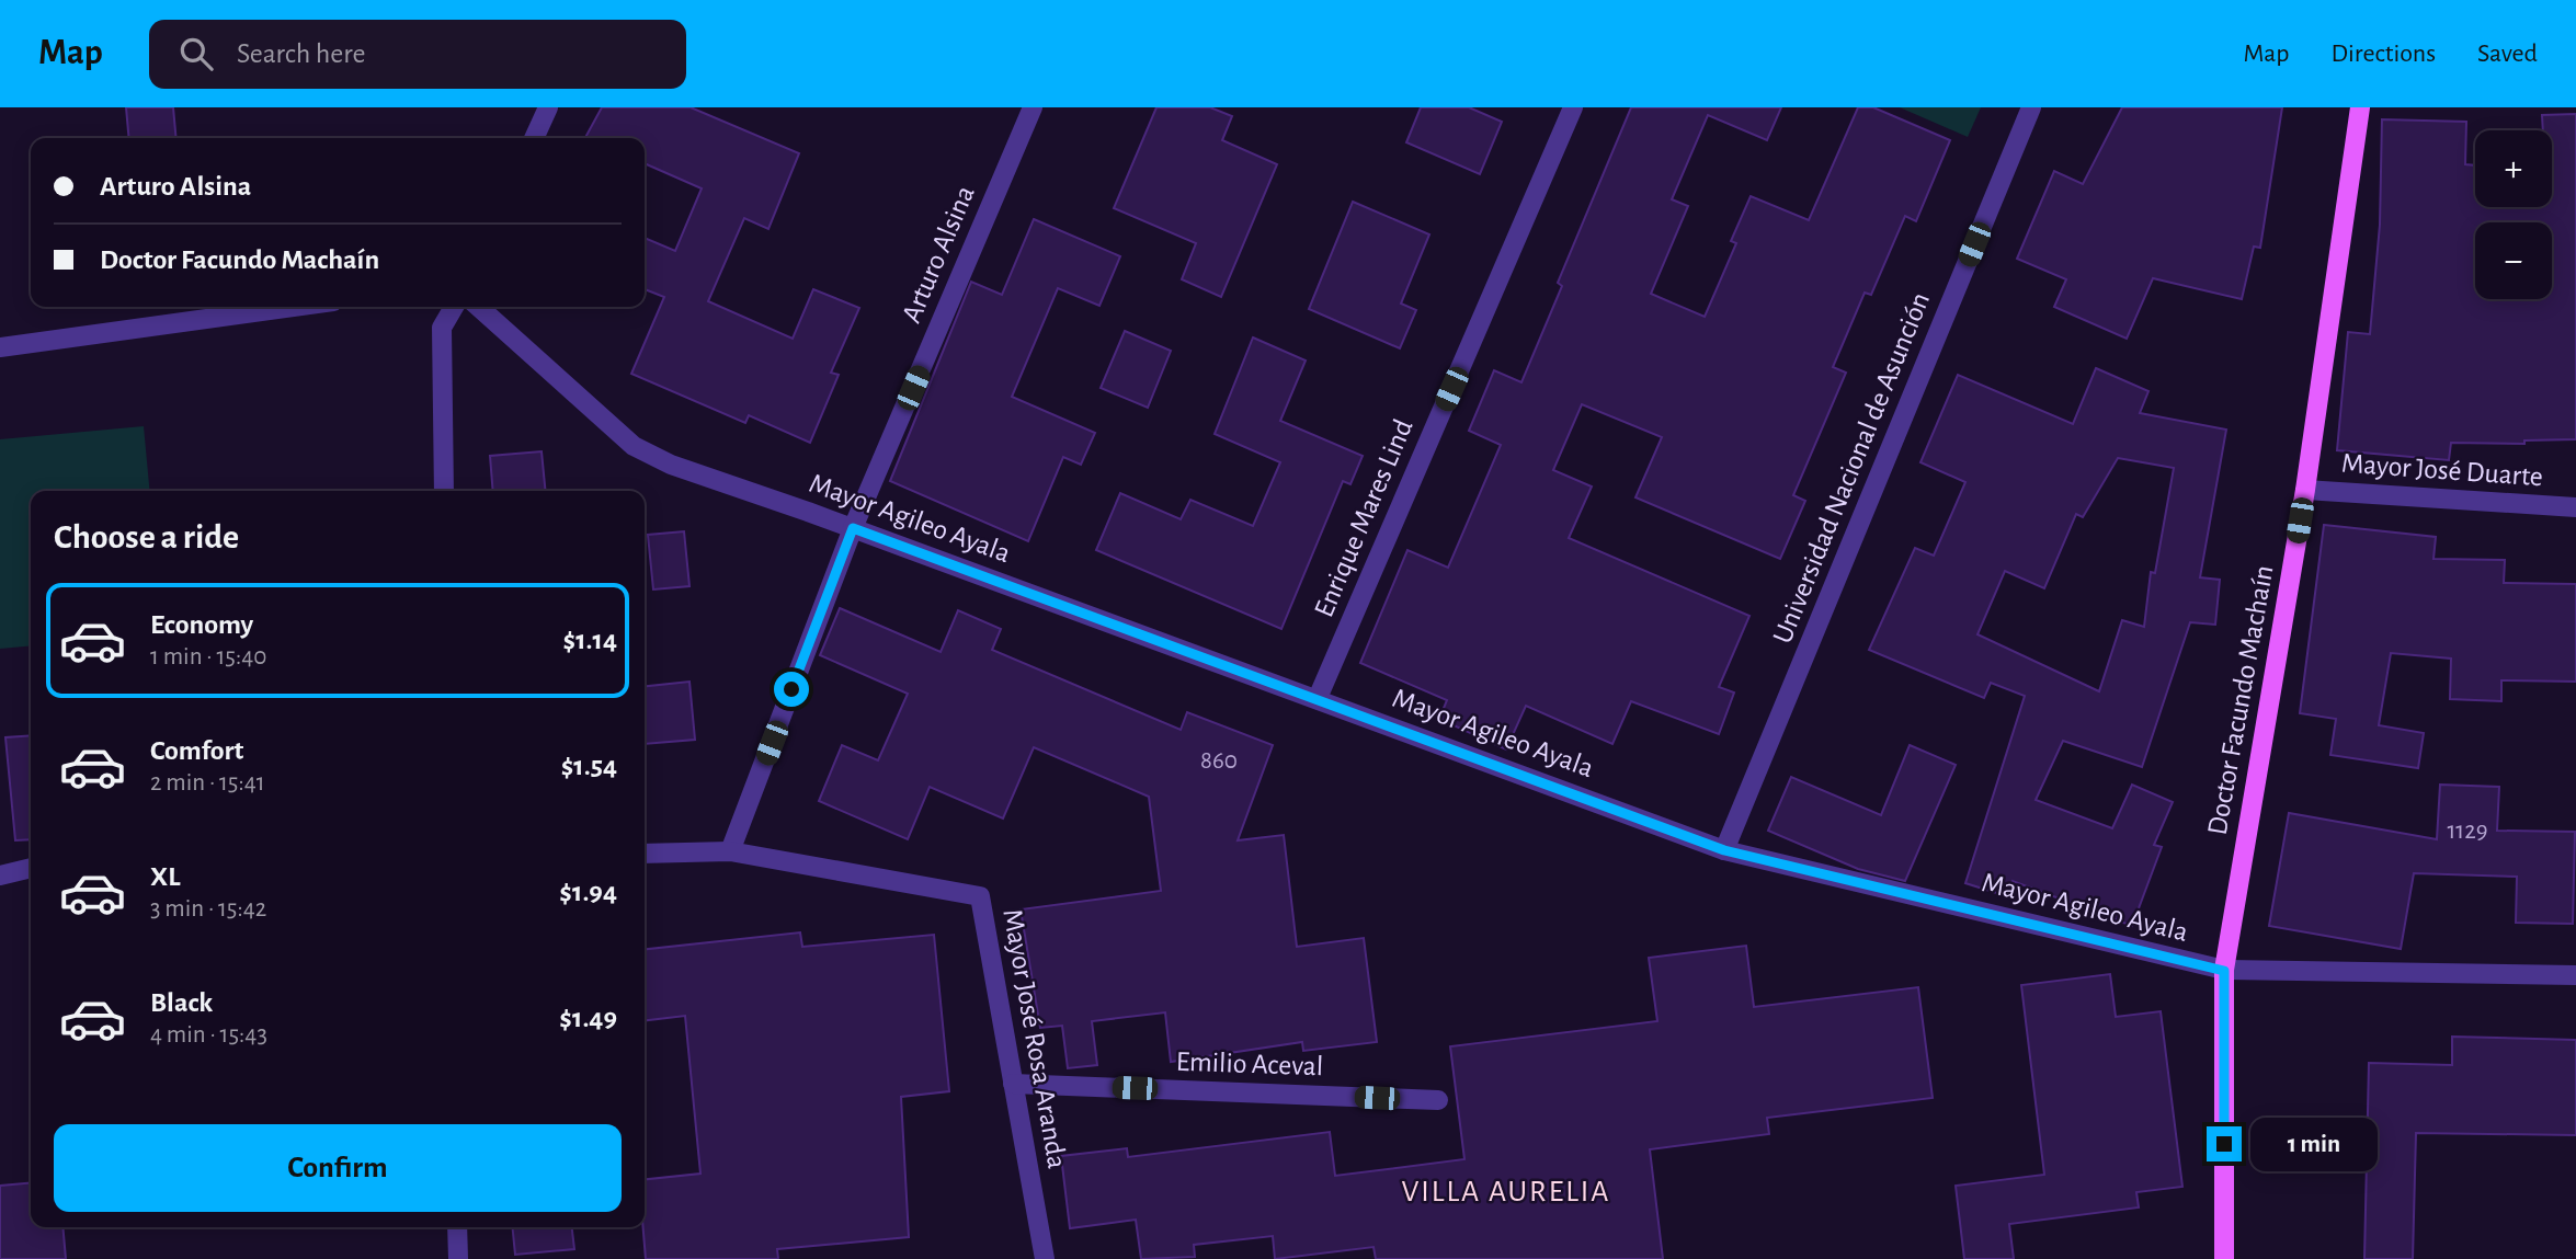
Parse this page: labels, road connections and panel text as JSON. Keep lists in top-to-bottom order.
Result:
{
  "streets": {
    "main road": ["Doctor Facundo Machaín"],
    "street": [
      "Arturo Alsina",
      "Universidad Nacional de Asunción",
      "Mayor José Duarte",
      "Mayor Agileo Ayala",
      "Enrique Mares Lind",
      "Mayor José Rosa Aranda",
      "Emilio Aceval"
    ]
  },
  "crossings": [
    ["Arturo Alsina", "Mayor Agileo Ayala"],
    ["Arturo Alsina", "Mayor José Rosa Aranda"],
    ["Universidad Nacional de Asunción", "Mayor Agileo Ayala"],
    ["Mayor José Duarte", "Doctor Facundo Machaín"],
    ["Mayor Agileo Ayala", "Enrique Mares Lind"],
    ["Mayor Agileo Ayala", "Doctor Facundo Machaín"],
    ["Mayor José Rosa Aranda", "Emilio Aceval"]
  ],
  "districts": ["VILLA AURELIA"],
  "house_numbers": ["860", "1129"],
  "page": {
    "header": "Map",
    "search": "Search here",
    "nav": ["Map", "Directions", "Saved"],
    "map_buttons": ["+", "−"],
    "banner": ["Arturo Alsina", "Doctor Facundo Machaín"],
    "heading": "Choose a ride",
    "list": [
      {
        "name": "Economy",
        "note": "1 min · 15:40",
        "value": "$1.14"
      },
      {
        "name": "Comfort",
        "note": "2 min · 15:41",
        "value": "$1.54"
      },
      {
        "name": "XL",
        "note": "3 min · 15:42",
        "value": "$1.94"
      },
      {
        "name": "Black",
        "note": "4 min · 15:43",
        "value": "$1.49"
      }
    ],
    "buttons": "Confirm",
    "bubble": "1 min"
  }
}
